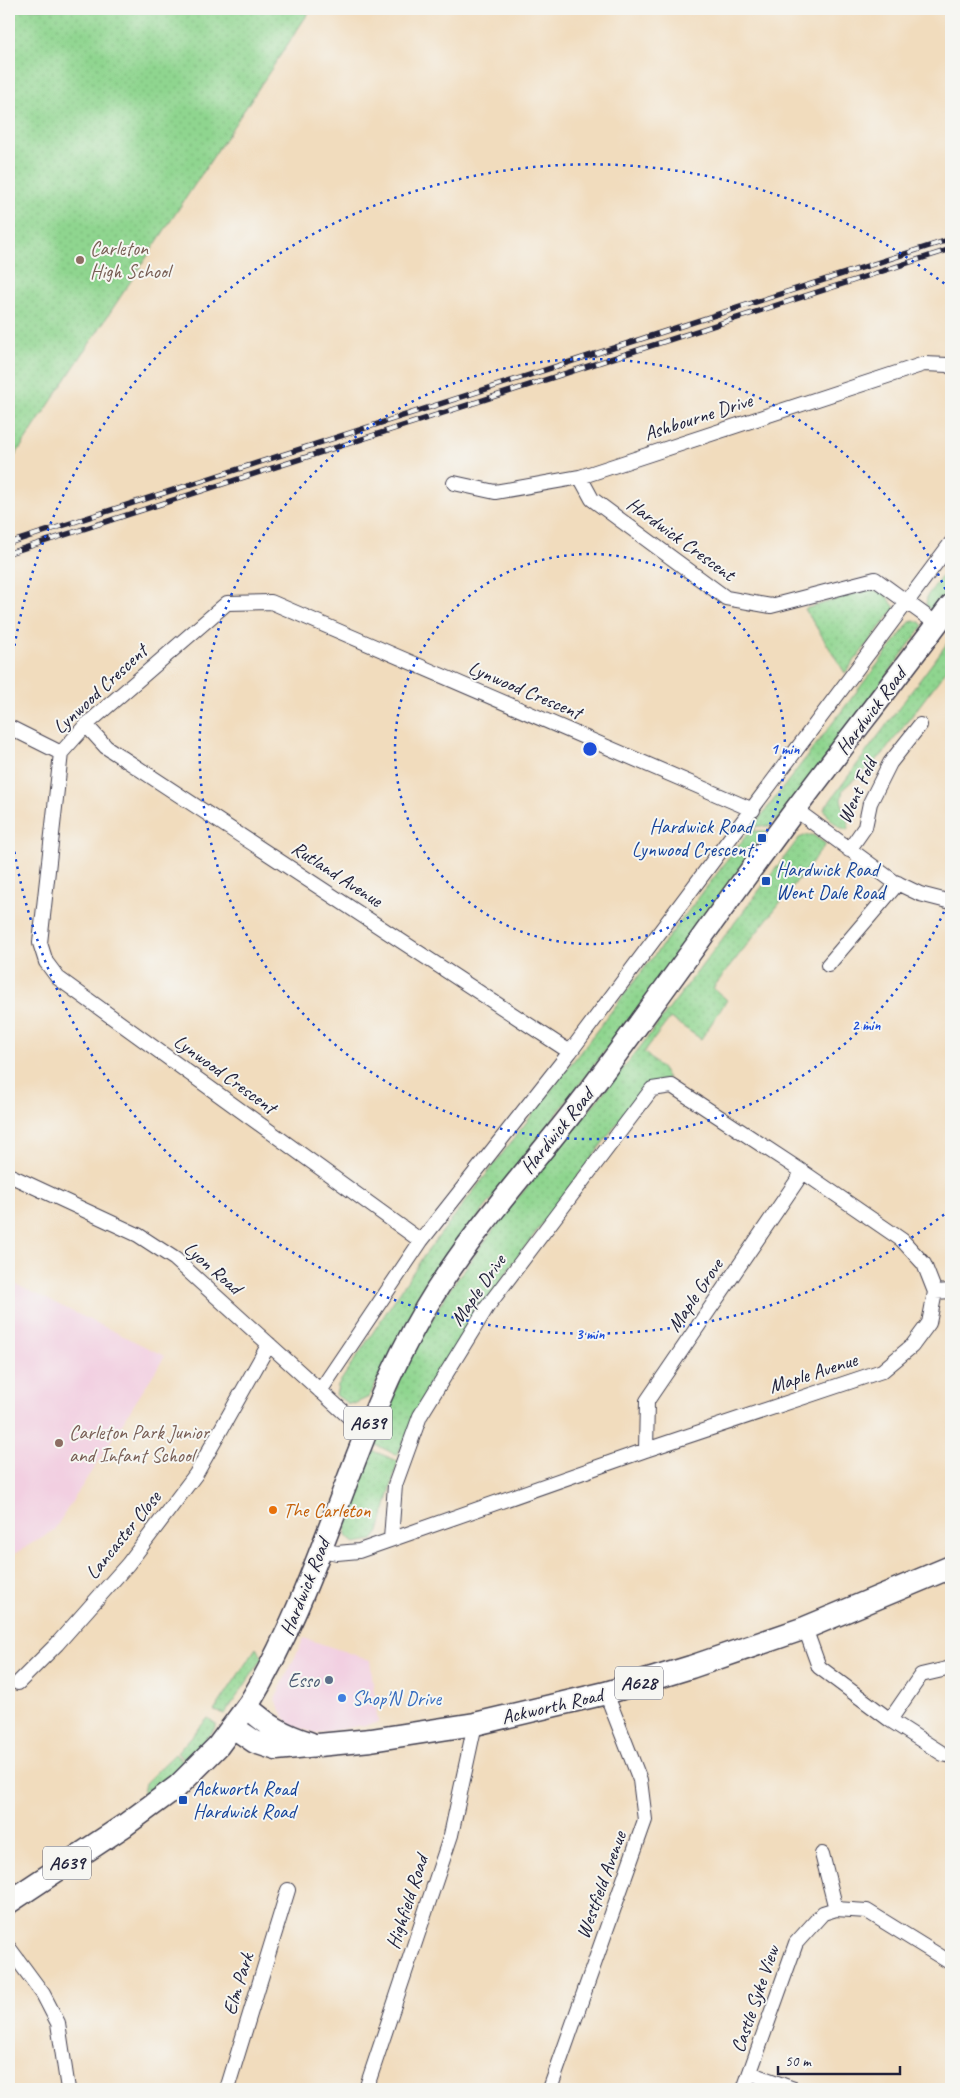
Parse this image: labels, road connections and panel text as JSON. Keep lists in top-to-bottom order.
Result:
{
  "streets": {
    "highway": ["A639", "A628", "Ackworth Road"],
    "main road": ["Hardwick Road"],
    "street": [
      "Ashbourne Drive",
      "Hardwick Crescent",
      "Lynwood Crescent",
      "Went Fold",
      "Rutland Avenue",
      "Lyon Road",
      "Maple Drive",
      "Maple Grove",
      "Maple Avenue",
      "Lancaster Close",
      "Westfield Avenue",
      "Highfield Road",
      "Elm Park",
      "Castle Syke View"
    ]
  },
  "crossings": [
    ["Ashbourne Drive", "Hardwick Crescent"],
    ["Hardwick Crescent", "Hardwick Road"],
    ["Lynwood Crescent", "Hardwick Road"],
    ["Lynwood Crescent", "Rutland Avenue"],
    ["Hardwick Road", "Rutland Avenue"],
    ["Hardwick Road", "Lyon Road"],
    ["Hardwick Road", "Maple Avenue"],
    ["Hardwick Road", "A639"],
    ["Hardwick Road", "Ackworth Road"],
    ["Lyon Road", "Lancaster Close"],
    ["Maple Drive", "Maple Grove"],
    ["Maple Drive", "Maple Avenue"],
    ["Maple Grove", "Maple Avenue"],
    ["A639", "Ackworth Road"],
    ["Ackworth Road", "Westfield Avenue"],
    ["Ackworth Road", "Highfield Road"]
  ],
  "places": {
    "other": [
      "Carleton High School",
      "Carleton Park Junior and Infant School",
      "The Carleton",
      "Esso",
      "Shop'N Drive"
    ],
    "transit": ["Hardwick Road Lynwood Crescent", "Hardwick Road Went Dale Road", "Ackworth Road Hardwick Road"]
  },
  "scale_bar": "50 m",
  "rings": ["1 min", "2 min", "3 min"]
}
